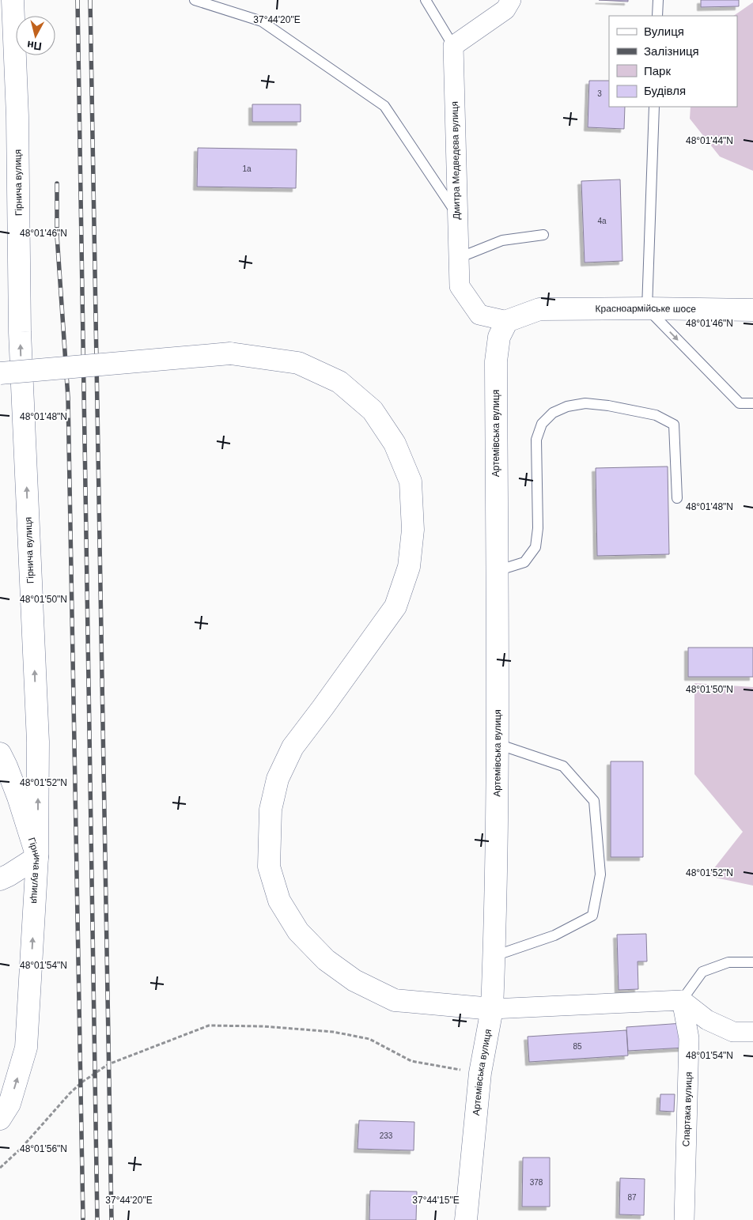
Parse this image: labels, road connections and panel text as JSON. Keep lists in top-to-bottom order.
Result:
{
  "streets": {
    "main road": ["Гірнича вулиця", "Красноармійське шосе", "Артемівська вулиця"],
    "street": ["Дмитра Медведєва вулиця", "Спартака вулиця"]
  },
  "crossings": [
    ["Дмитра Медведєва вулиця", "Красноармійське шосе"],
    ["Дмитра Медведєва вулиця", "Артемівська вулиця"],
    ["Красноармійське шосе", "Артемівська вулиця"]
  ],
  "one_way": ["Гірнича вулиця"],
  "house_numbers": [
    "3",
    "1а",
    "4а",
    "85",
    "233",
    "378",
    "87"
  ],
  "legend": [
    "Вулиця",
    "Залізниця",
    "Парк",
    "Будівля"
  ],
  "north": "bottom",
  "coordinates": [
    "37°44'20\"E",
    "48°01'44\"N",
    "48°01'46\"N",
    "48°01'48\"N",
    "48°01'50\"N",
    "48°01'52\"N",
    "48°01'54\"N",
    "48°01'56\"N",
    "37°44'15\"E"
  ]
}
